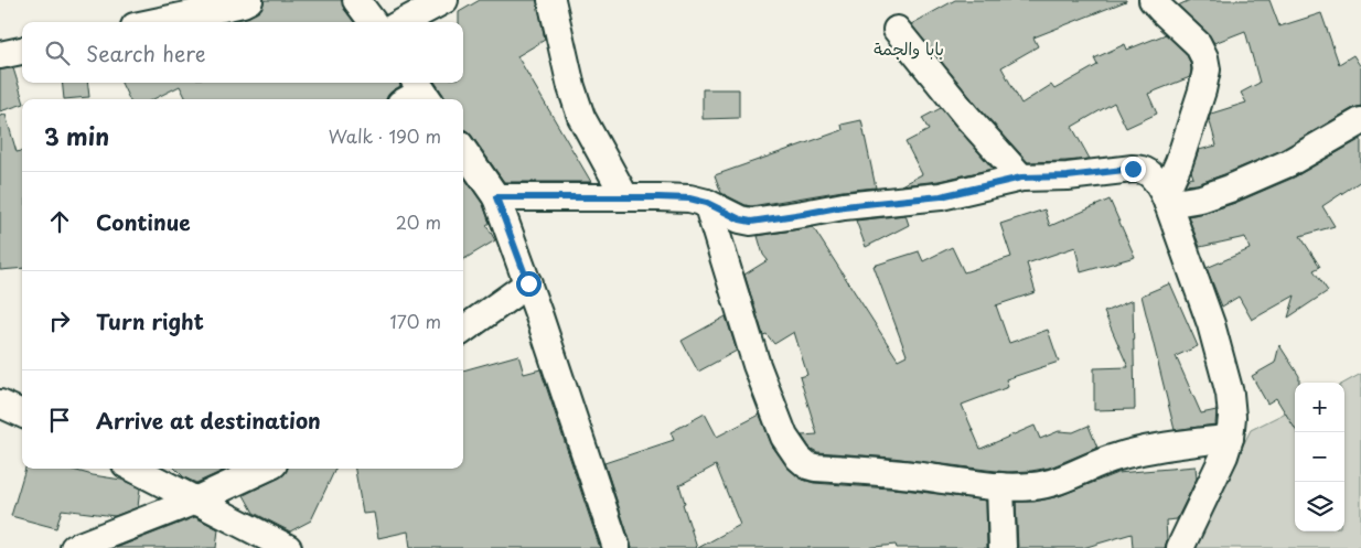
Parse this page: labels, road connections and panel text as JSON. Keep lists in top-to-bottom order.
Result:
{
  "districts": ["بابا والجمة"],
  "page": {
    "search": "Search here",
    "heading": ["3 min", "Walk · 190 m"],
    "list": [
      ["Continue", "20 m"],
      ["Turn right", "170 m"],
      "Arrive at destination"
    ],
    "map_buttons": ["+", "−"]
  }
}
